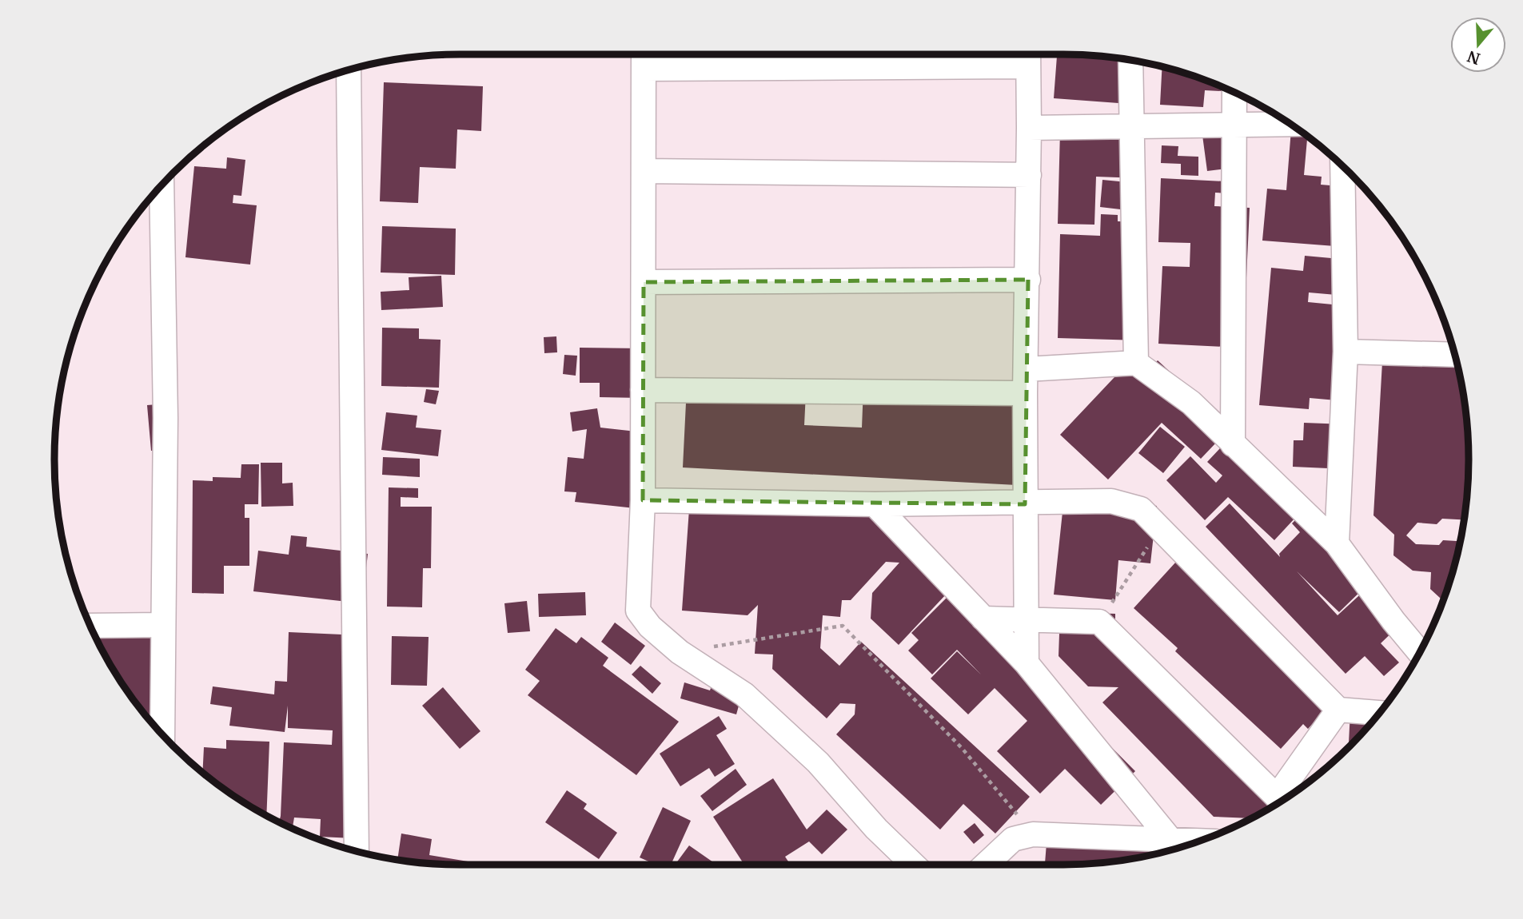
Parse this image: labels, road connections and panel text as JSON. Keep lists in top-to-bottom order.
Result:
{
  "north": "bottom"
}
